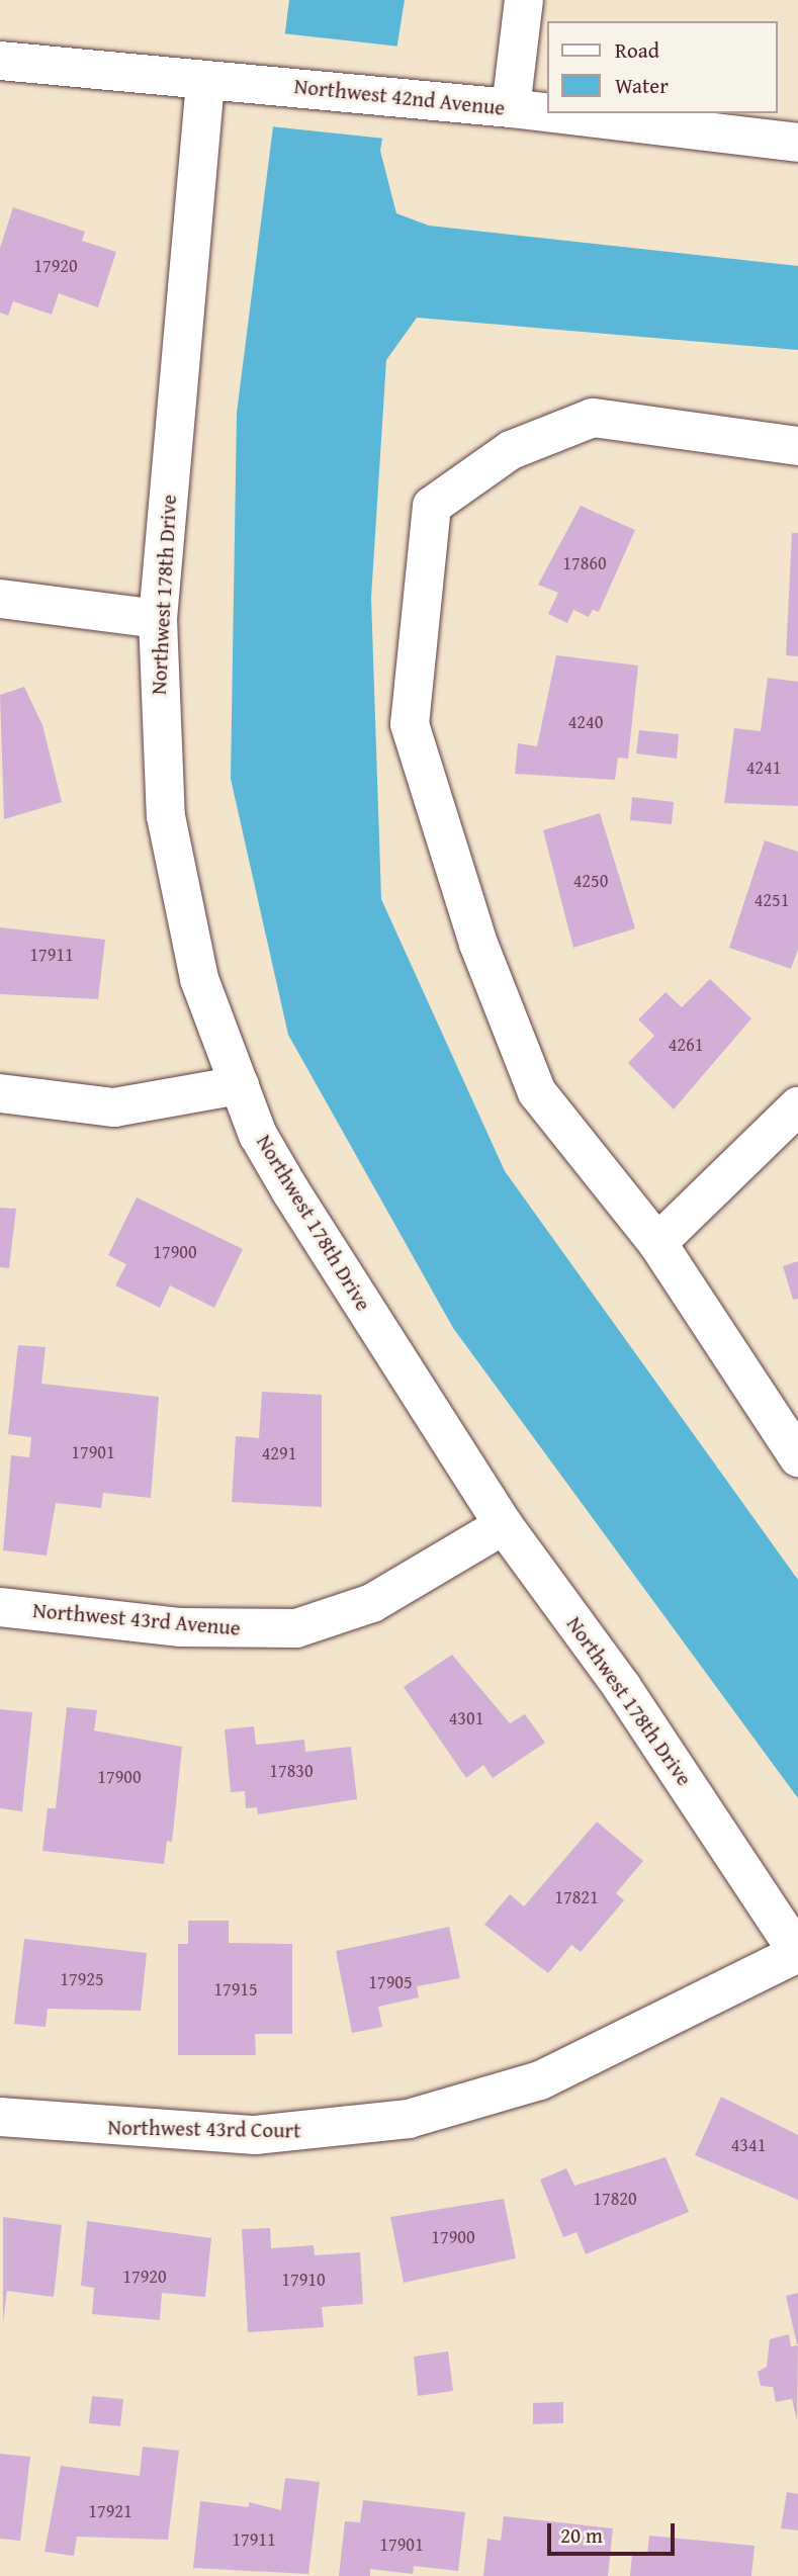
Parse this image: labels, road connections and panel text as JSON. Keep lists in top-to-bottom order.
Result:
{
  "streets": {
    "street": [
      "Northwest 42nd Avenue",
      "Northwest 178th Drive",
      "Northwest 43rd Avenue",
      "Northwest 43rd Court"
    ]
  },
  "crossings": [
    ["Northwest 42nd Avenue", "Northwest 178th Drive"],
    ["Northwest 178th Drive", "Northwest 43rd Avenue"],
    ["Northwest 178th Drive", "Northwest 43rd Court"]
  ],
  "house_numbers": [
    "17920",
    "17860",
    "4240",
    "4241",
    "4250",
    "4251",
    "17911",
    "4261",
    "17900",
    "17901",
    "4291",
    "4301",
    "17830",
    "17900",
    "17821",
    "17925",
    "17905",
    "17915",
    "4341",
    "17820",
    "17900",
    "17920",
    "17910",
    "17921",
    "17911",
    "17901"
  ],
  "legend": ["Road", "Water"],
  "scale_bar": "20 m"
}
